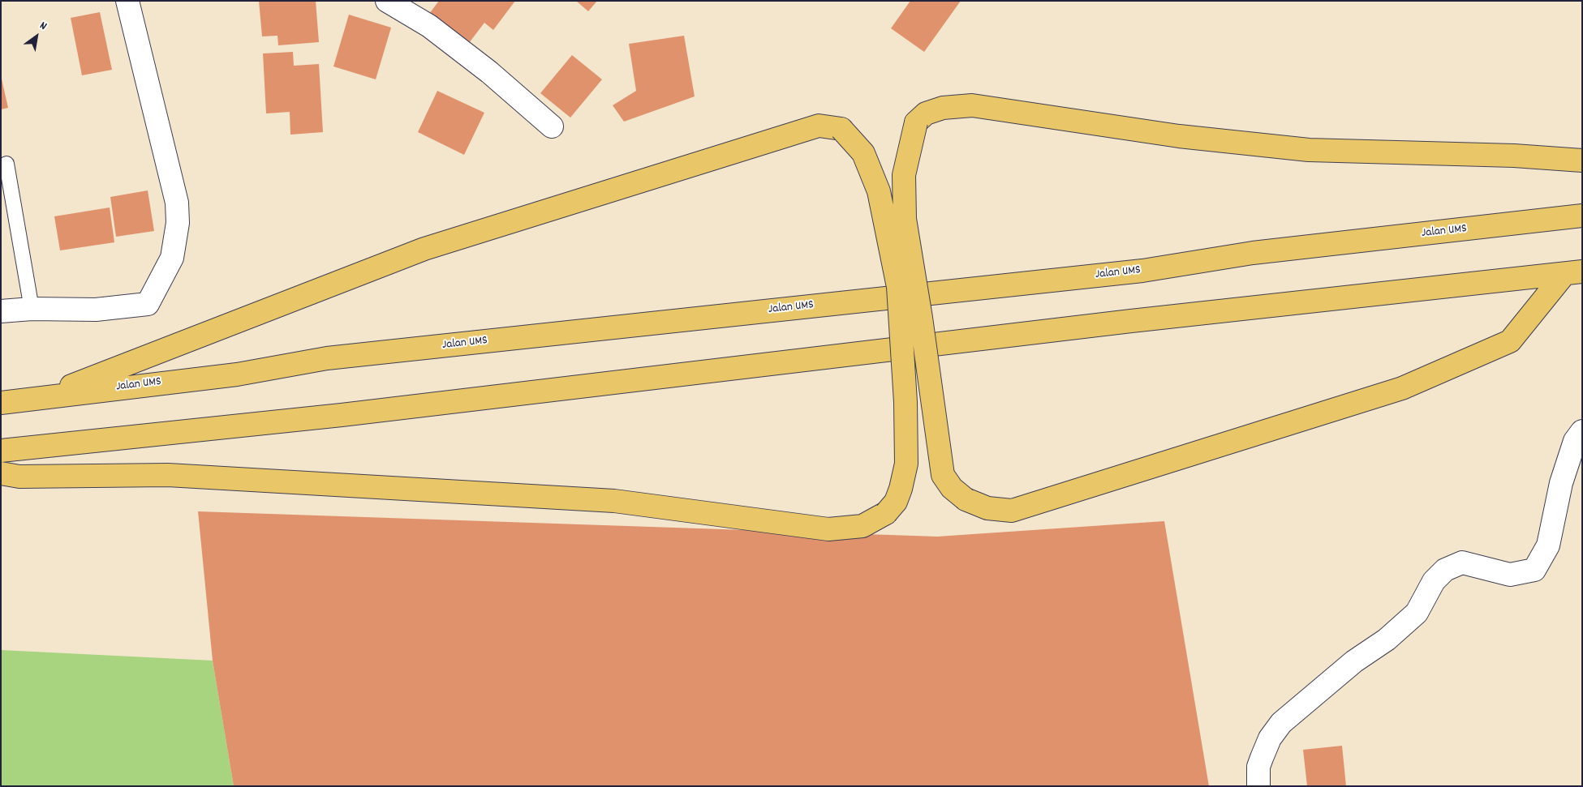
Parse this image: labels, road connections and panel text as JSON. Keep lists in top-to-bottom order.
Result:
{
  "streets": {
    "highway": ["Jalan UMS"]
  },
  "north": "top right"
}
